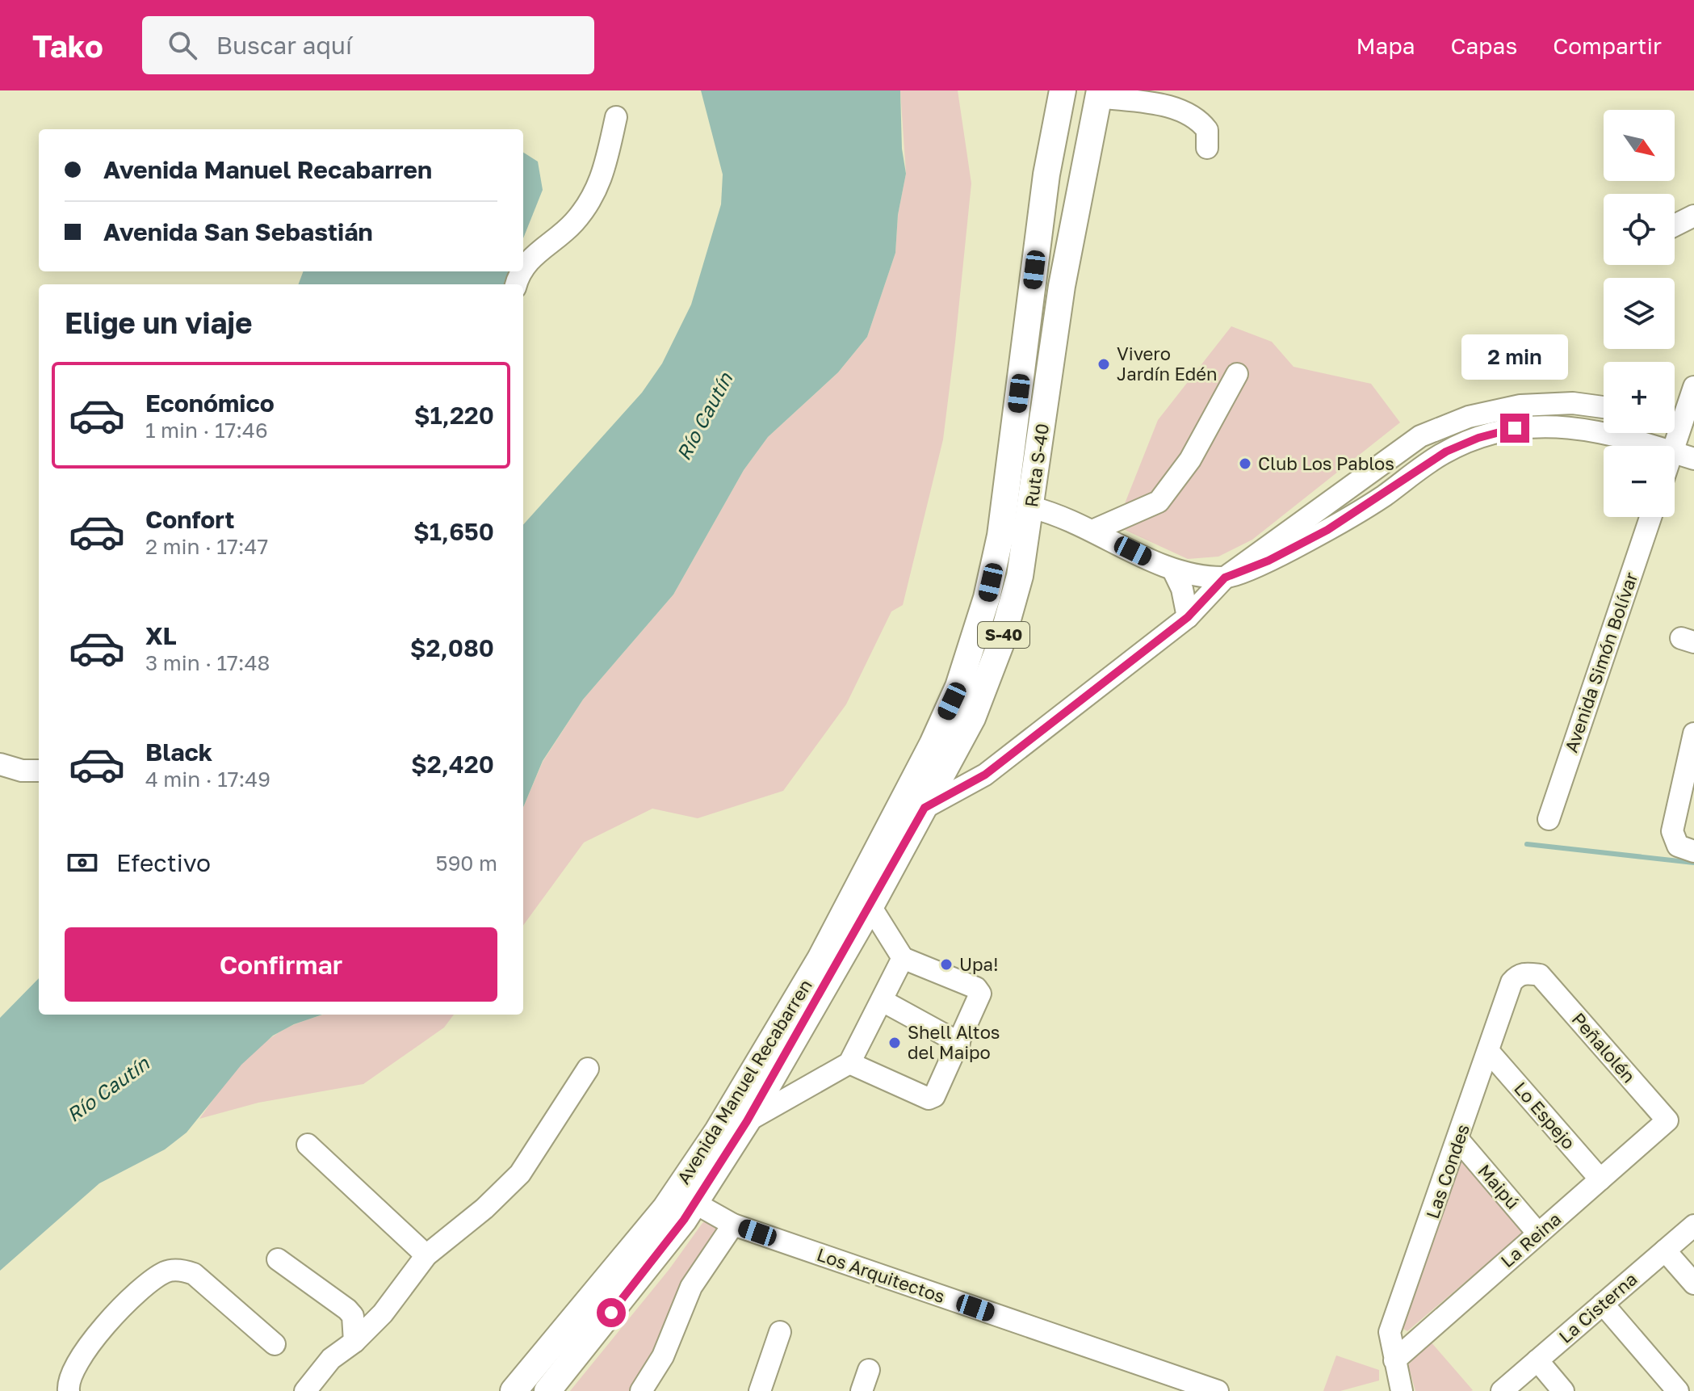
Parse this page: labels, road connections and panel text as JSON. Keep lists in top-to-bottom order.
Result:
{
  "streets": {
    "main road": ["Ruta S-40", "S-40", "Avenida Manuel Recabarren"],
    "street": [
      "Avenida Simón Bolívar",
      "Peñalolén",
      "Lo Espejo",
      "Las Condes",
      "Maipú",
      "La Reina",
      "Los Arquitectos",
      "La Cisterna"
    ]
  },
  "crossings": [
    ["Ruta S-40", "Avenida Manuel Recabarren"],
    ["Peñalolén", "Las Condes"],
    ["Peñalolén", "La Reina"],
    ["Avenida Manuel Recabarren", "Los Arquitectos"],
    ["Lo Espejo", "Las Condes"],
    ["Lo Espejo", "La Reina"],
    ["Las Condes", "Maipú"],
    ["Las Condes", "La Reina"],
    ["Maipú", "La Reina"]
  ],
  "water": ["Río Cautín"],
  "places": [
    "Vivero Jardín Edén",
    "Club Los Pablos",
    "Upa!",
    "Shell Altos del Maipo"
  ],
  "north": "bottom right",
  "page": {
    "header": "Tako",
    "search": "Buscar aquí",
    "nav": ["Mapa", "Capas", "Compartir"],
    "map_buttons": ["+", "−"],
    "banner": ["Avenida Manuel Recabarren", "Avenida San Sebastián"],
    "heading": "Elige un viaje",
    "bubble": "2 min",
    "list": [
      {
        "name": "Económico",
        "note": "1 min · 17:46",
        "value": "$1,220"
      },
      {
        "name": "Confort",
        "note": "2 min · 17:47",
        "value": "$1,650"
      },
      {
        "name": "XL",
        "note": "3 min · 17:48",
        "value": "$2,080"
      },
      {
        "name": "Black",
        "note": "4 min · 17:49",
        "value": "$2,420"
      }
    ],
    "pay": ["Efectivo", "590 m"],
    "buttons": "Confirmar"
  }
}
